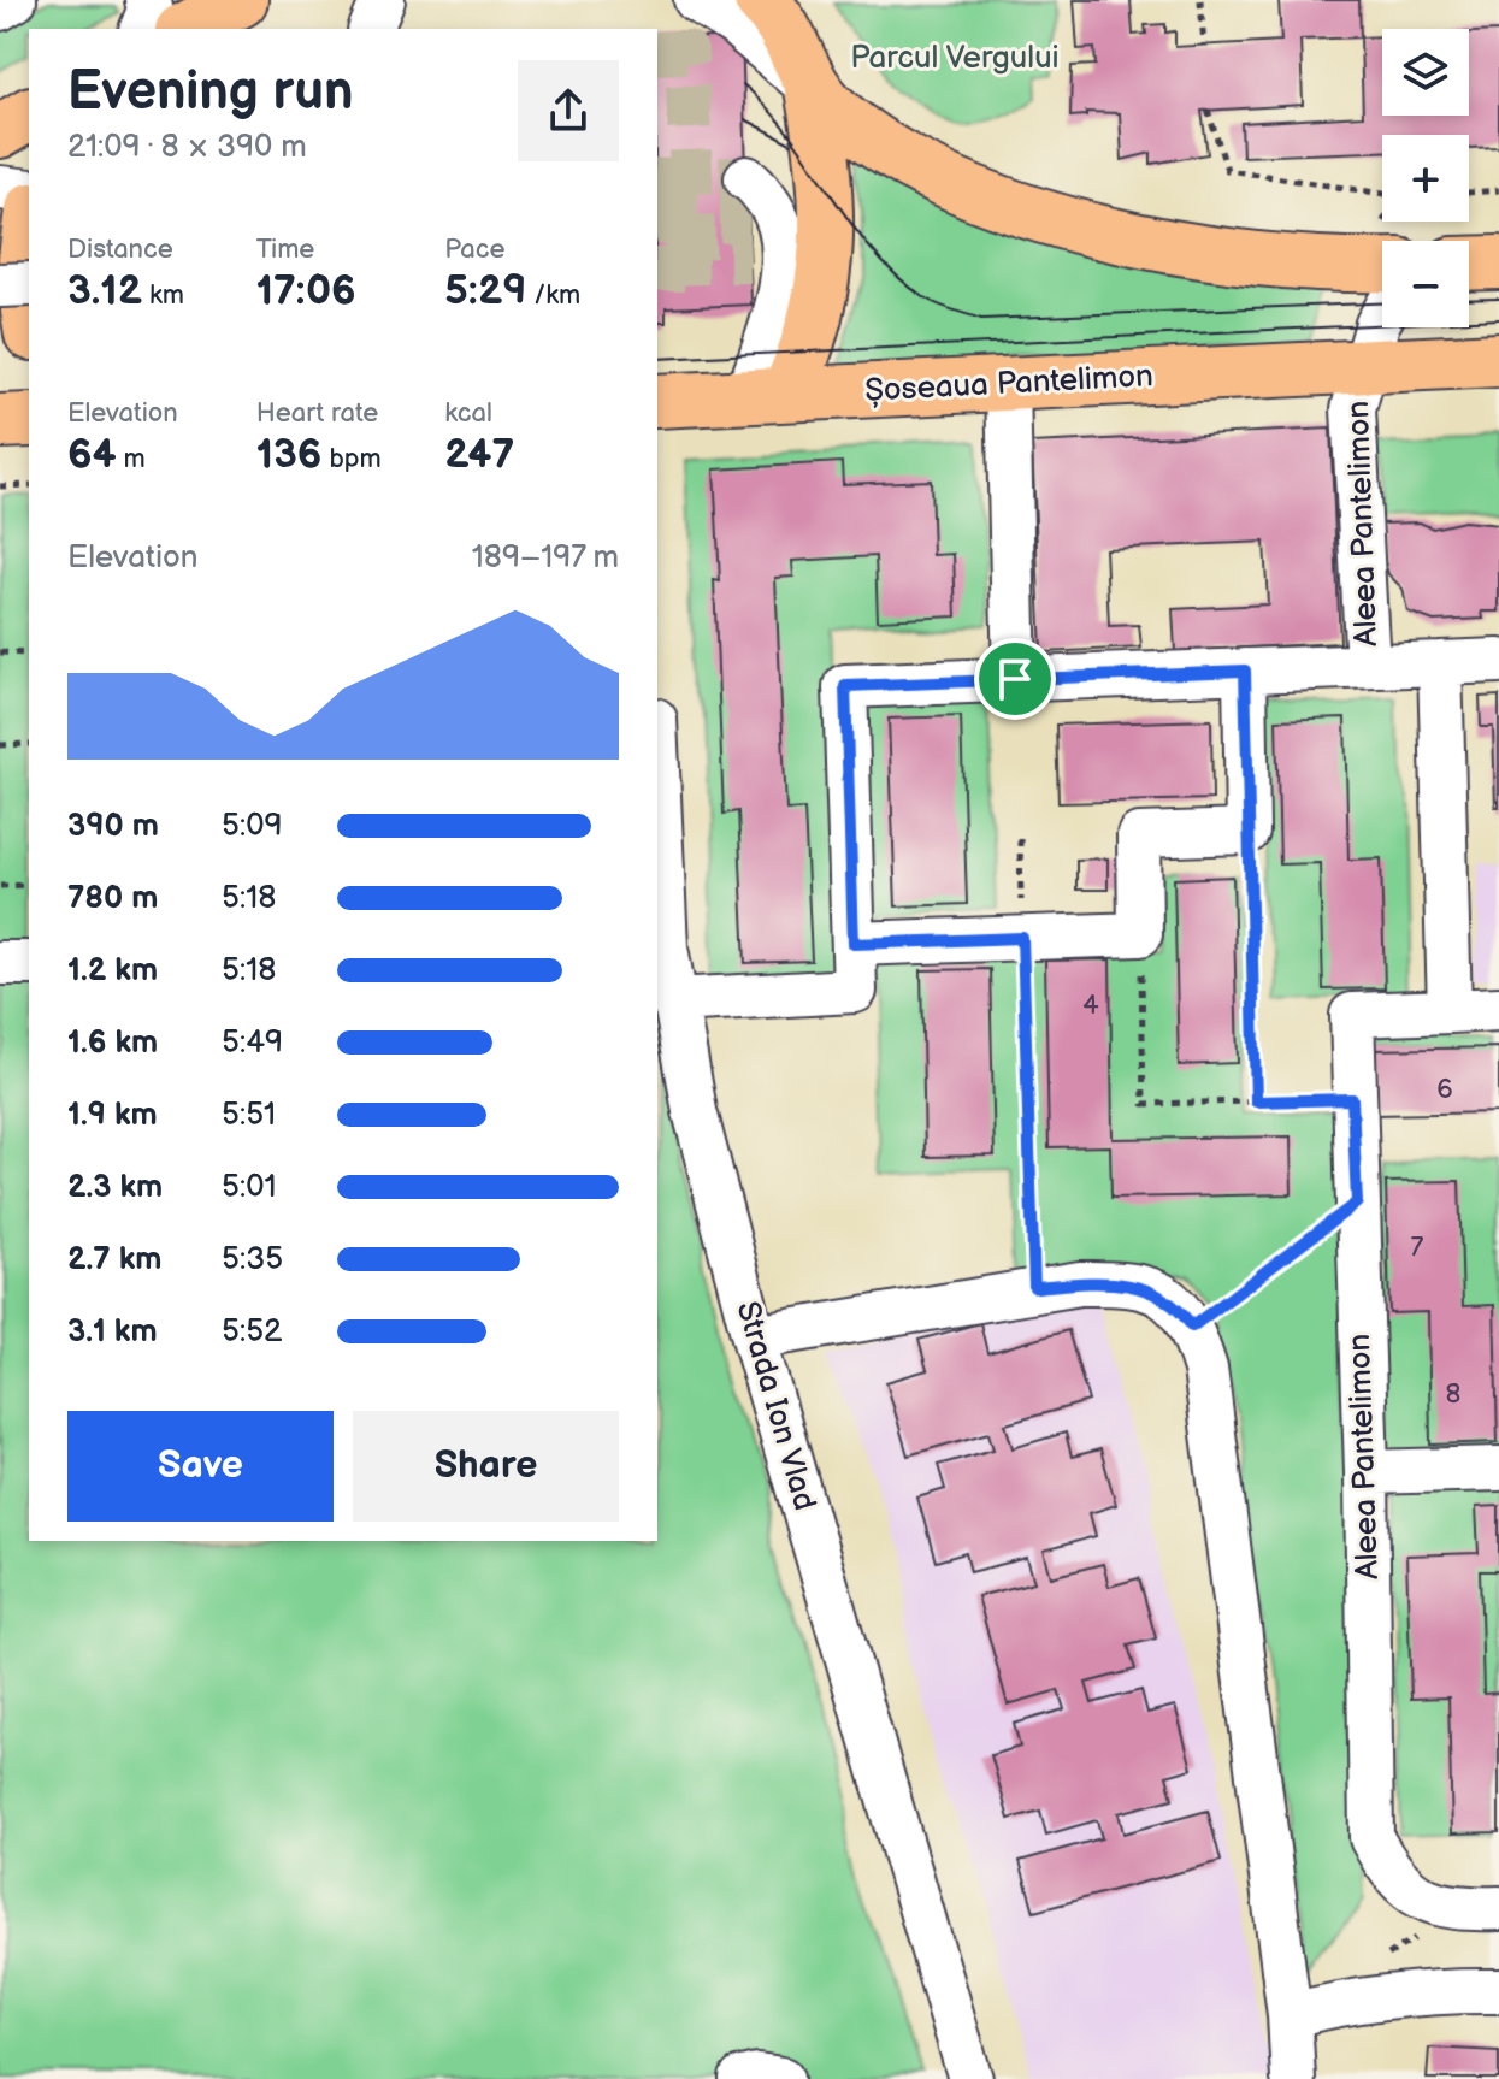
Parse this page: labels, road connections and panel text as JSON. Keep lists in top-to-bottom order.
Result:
{
  "streets": {
    "main road": ["Șoseaua Pantelimon"],
    "street": ["Aleea Pantelimon", "Strada Ion Vlad"]
  },
  "crossings": [
    ["Șoseaua Pantelimon", "Aleea Pantelimon"]
  ],
  "parks": ["Parcul Vergului"],
  "house_numbers": [
    "4",
    "6",
    "7",
    "8"
  ],
  "page": {
    "map_buttons": ["+", "−"],
    "heading": ["Evening run", "21:09 · 8 × 390 m"],
    "stats": [
      ["Distance", "3.12 km"],
      ["Time", "17:06"],
      ["Pace", "5:29 /km"],
      ["Elevation", "64 m"],
      ["Heart rate", "136 bpm"],
      ["kcal", "247"]
    ],
    "chart": ["Elevation", "189–197 m"],
    "list": [
      {
        "name": "390 m",
        "note": "5:09"
      },
      {
        "name": "780 m",
        "note": "5:18"
      },
      {
        "name": "1.2 km",
        "note": "5:18"
      },
      {
        "name": "1.6 km",
        "note": "5:49"
      },
      {
        "name": "1.9 km",
        "note": "5:51"
      },
      {
        "name": "2.3 km",
        "note": "5:01"
      },
      {
        "name": "2.7 km",
        "note": "5:35"
      },
      {
        "name": "3.1 km",
        "note": "5:52"
      }
    ],
    "buttons": ["Save", "Share"]
  }
}
